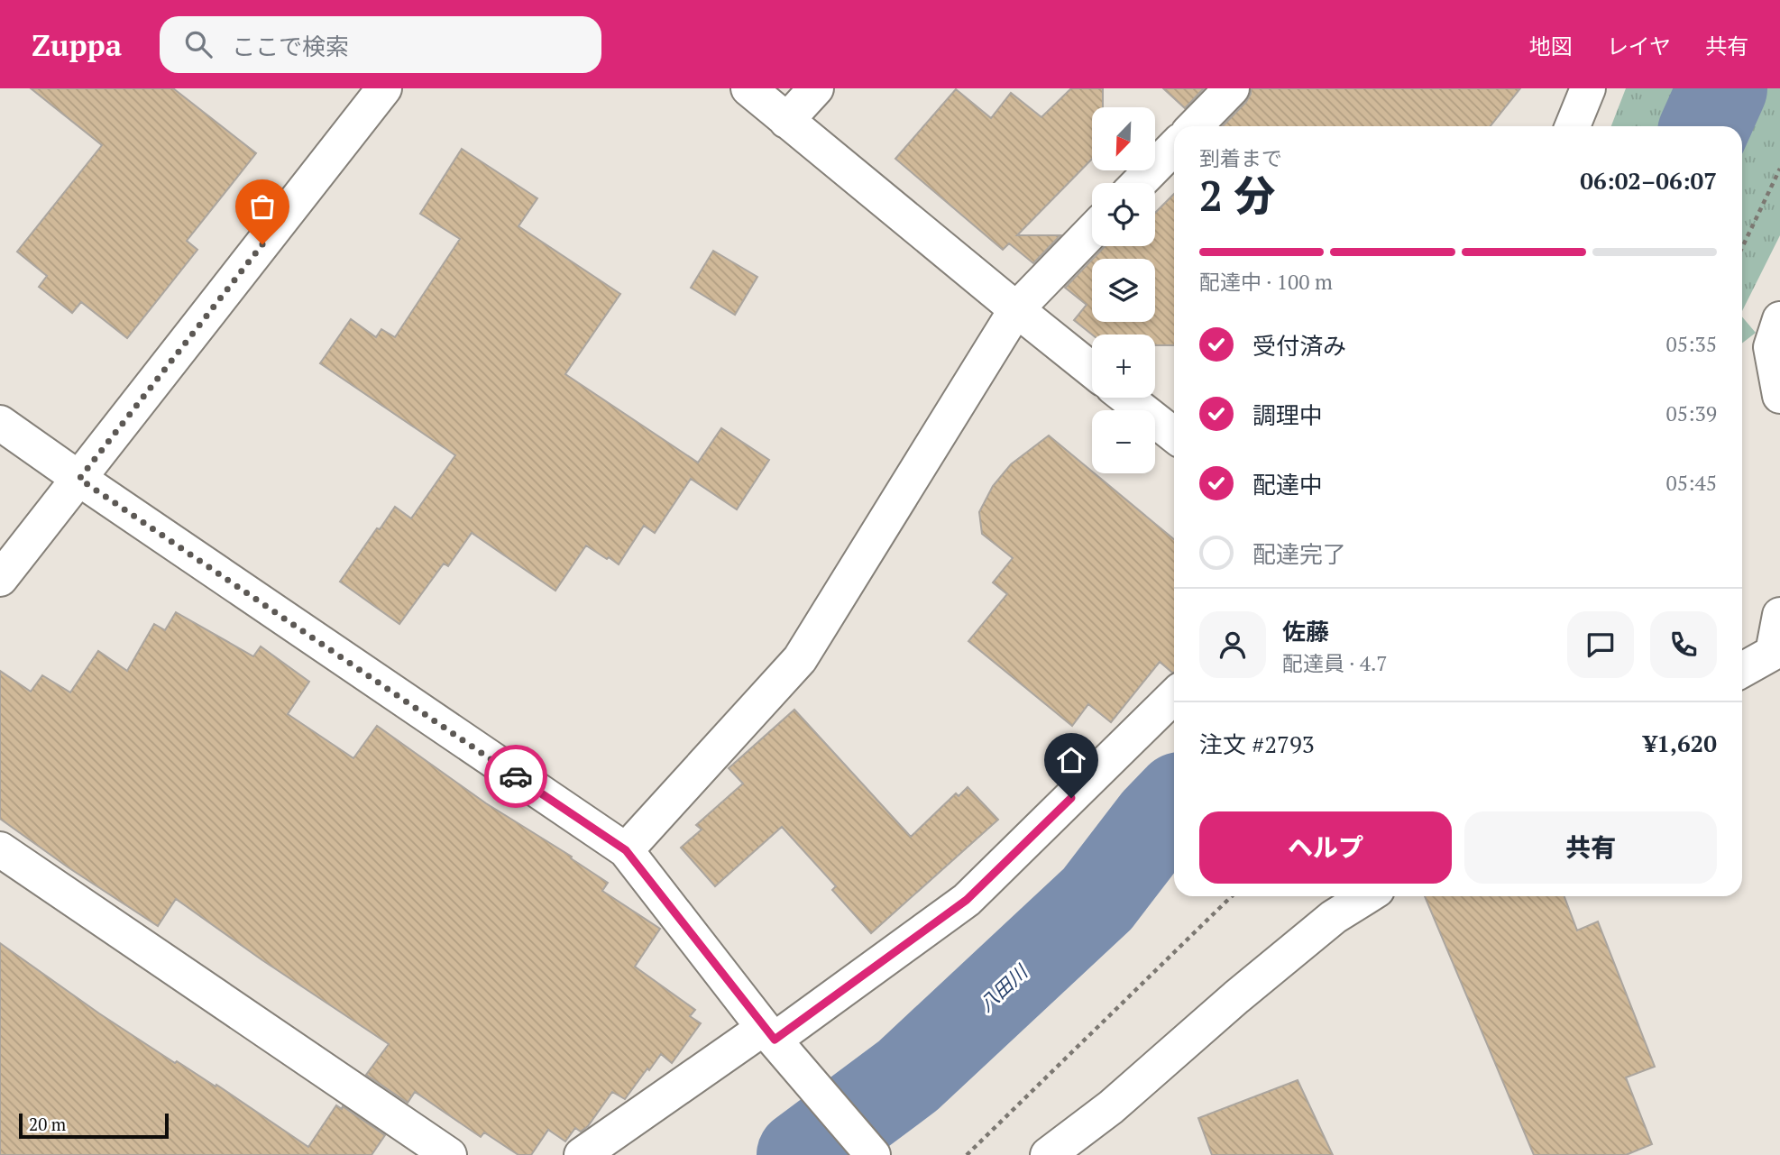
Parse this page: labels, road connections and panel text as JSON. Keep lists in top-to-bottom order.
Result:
{
  "water": ["八田川"],
  "scale_bar": "20 m",
  "north": "bottom left",
  "page": {
    "header": "Zuppa",
    "search": "ここで検索",
    "nav": ["地図", "レイヤ", "共有"],
    "map_buttons": ["+", "−"],
    "heading": ["2 分", "到着まで", "06:02–06:07"],
    "panel": [
      "佐藤",
      "配達員 · 4.7",
      "注文 #2793",
      "¥1,620"
    ],
    "bar": "配達中 · 100 m",
    "list": [
      ["受付済み", "05:35"],
      ["調理中", "05:39"],
      ["配達中", "05:45"],
      "配達完了"
    ],
    "buttons": ["ヘルプ", "共有"],
    "scale": "20 m"
  }
}
